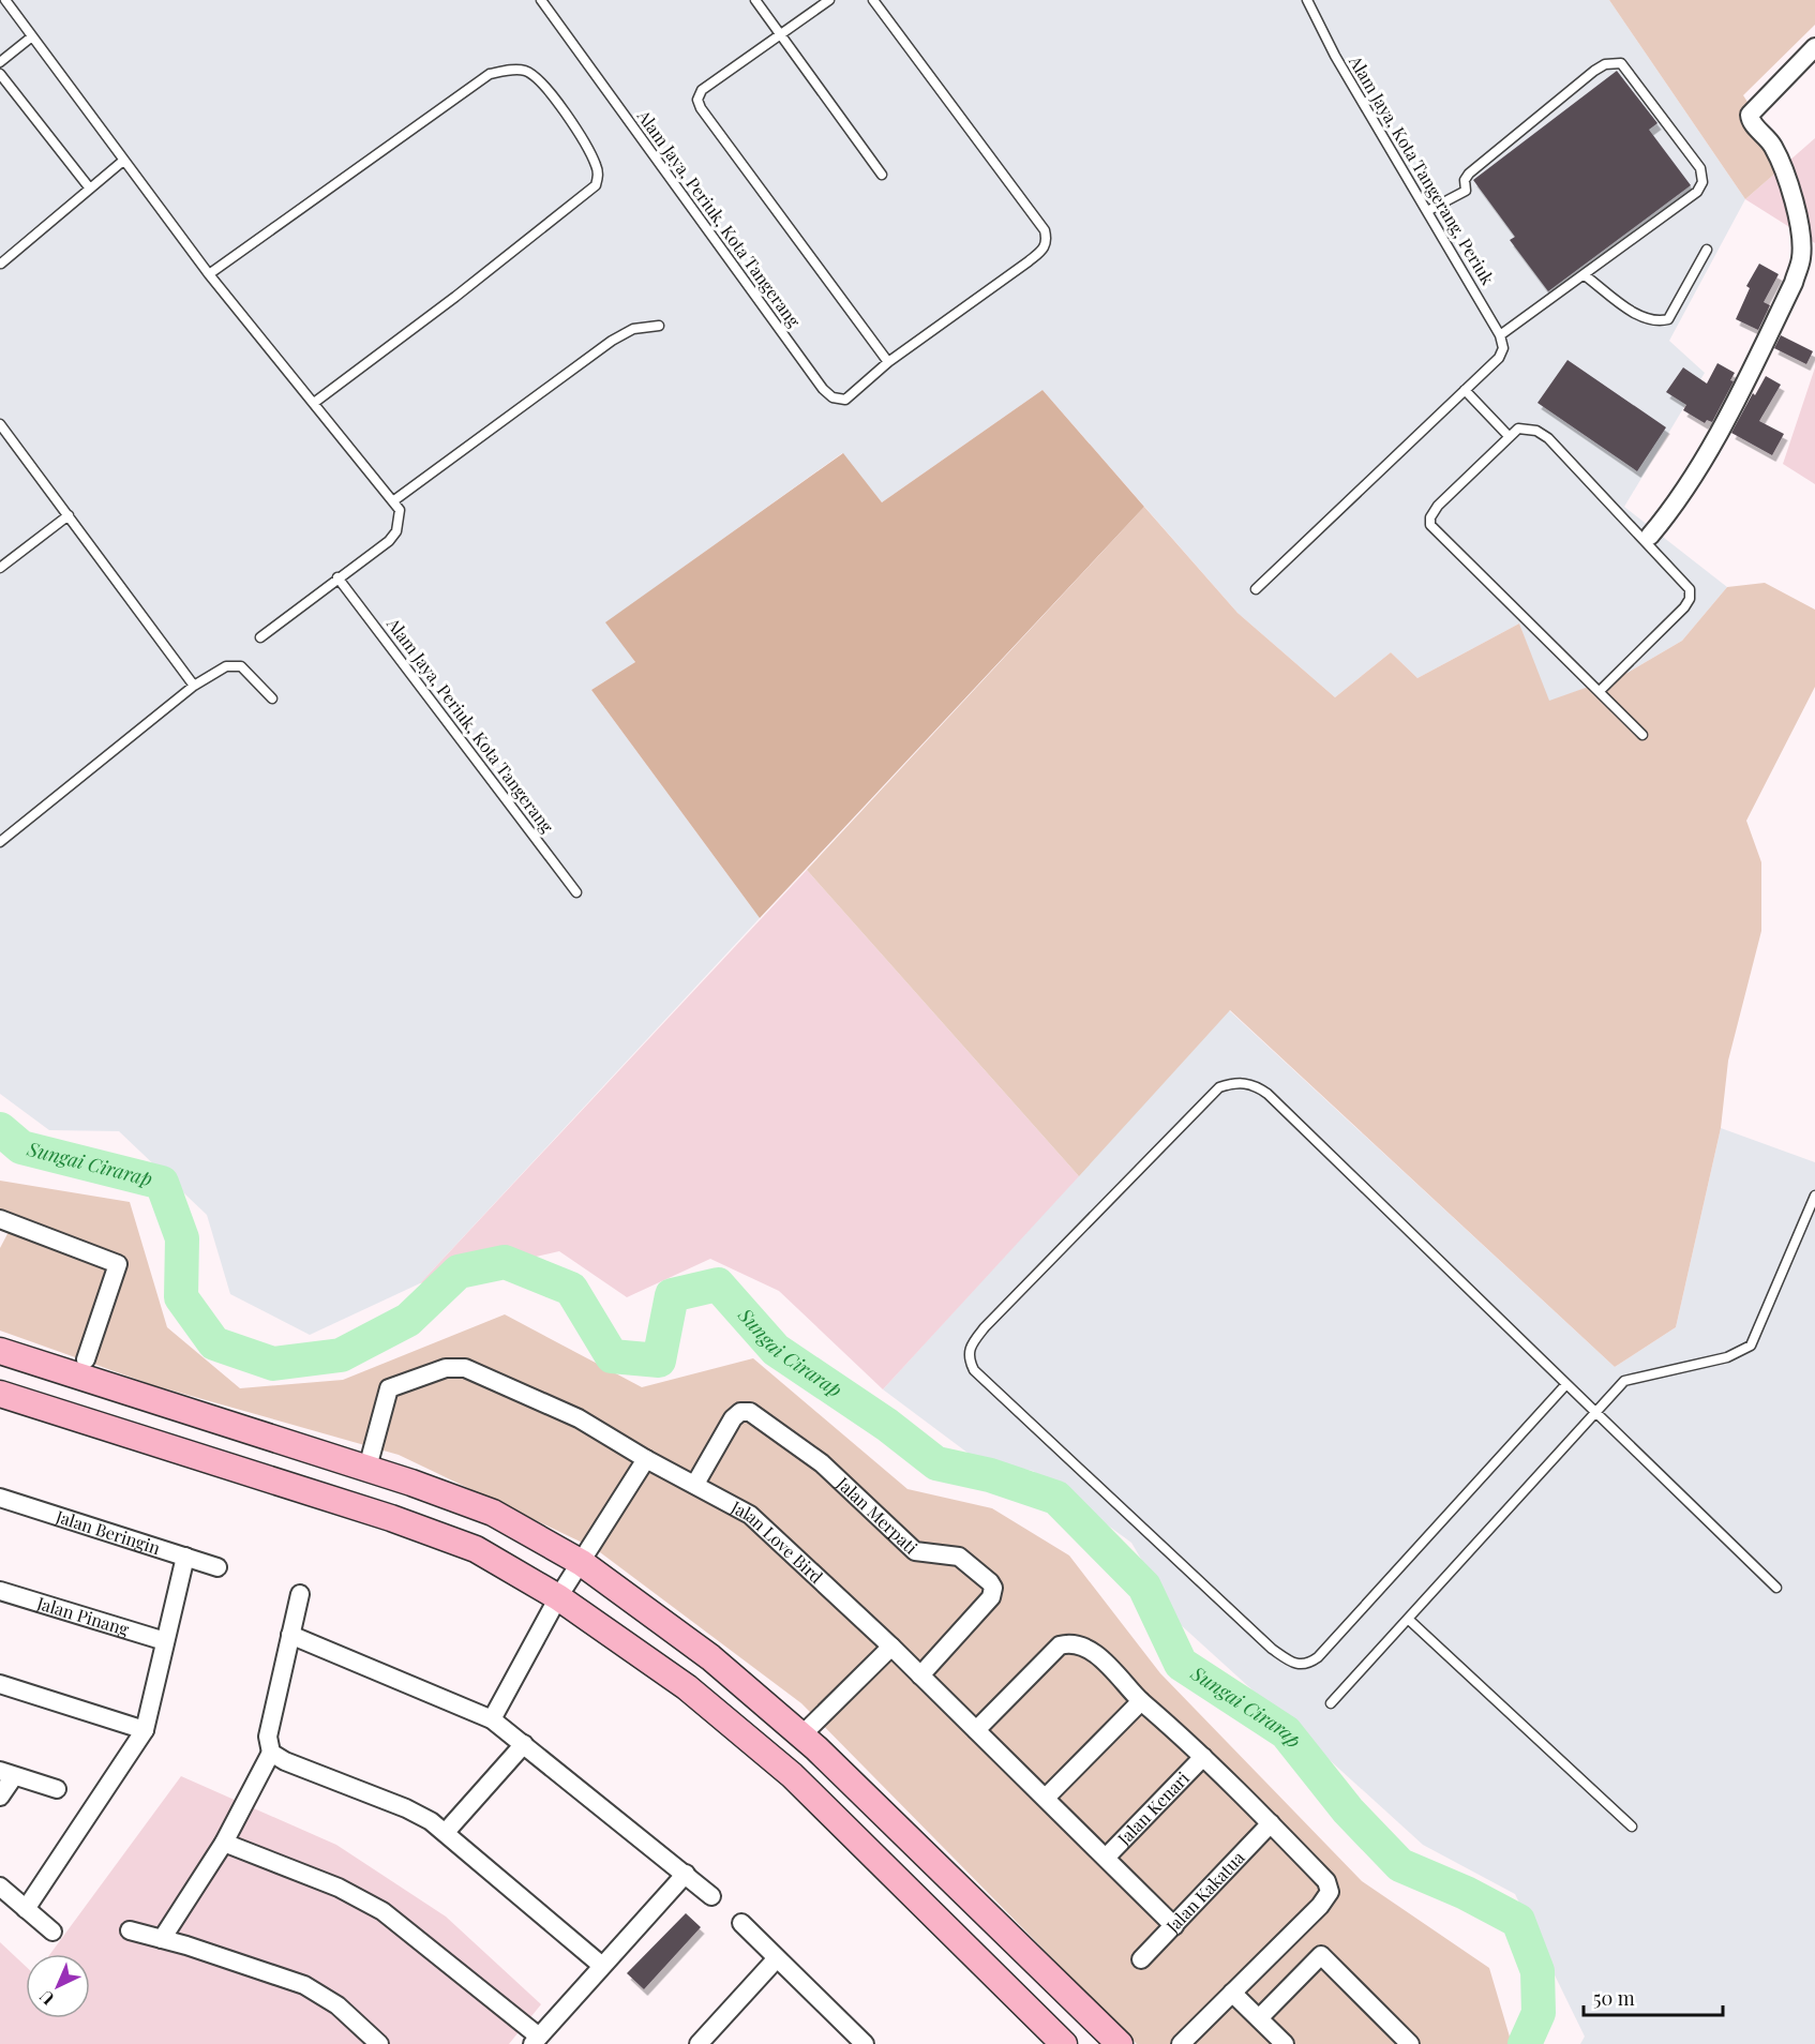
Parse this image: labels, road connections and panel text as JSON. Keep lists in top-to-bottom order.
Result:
{
  "streets": {
    "street": [
      "Jalan Merpati",
      "Jalan Beringin",
      "Jalan Love Bird",
      "Jalan Pinang",
      "Jalan Kenari",
      "Jalan Kakatua"
    ],
    "lane": ["Alam Jaya, Kota Tangerang, Periuk", "Alam Jaya, Periuk, Kota Tangerang"]
  },
  "crossings": [
    ["Jalan Merpati", "Jalan Love Bird"],
    ["Jalan Love Bird", "Jalan Kenari"],
    ["Jalan Love Bird", "Jalan Kakatua"]
  ],
  "water": ["Sungai Cirarap"],
  "scale_bar": "50 m",
  "north": "bottom left"
}
